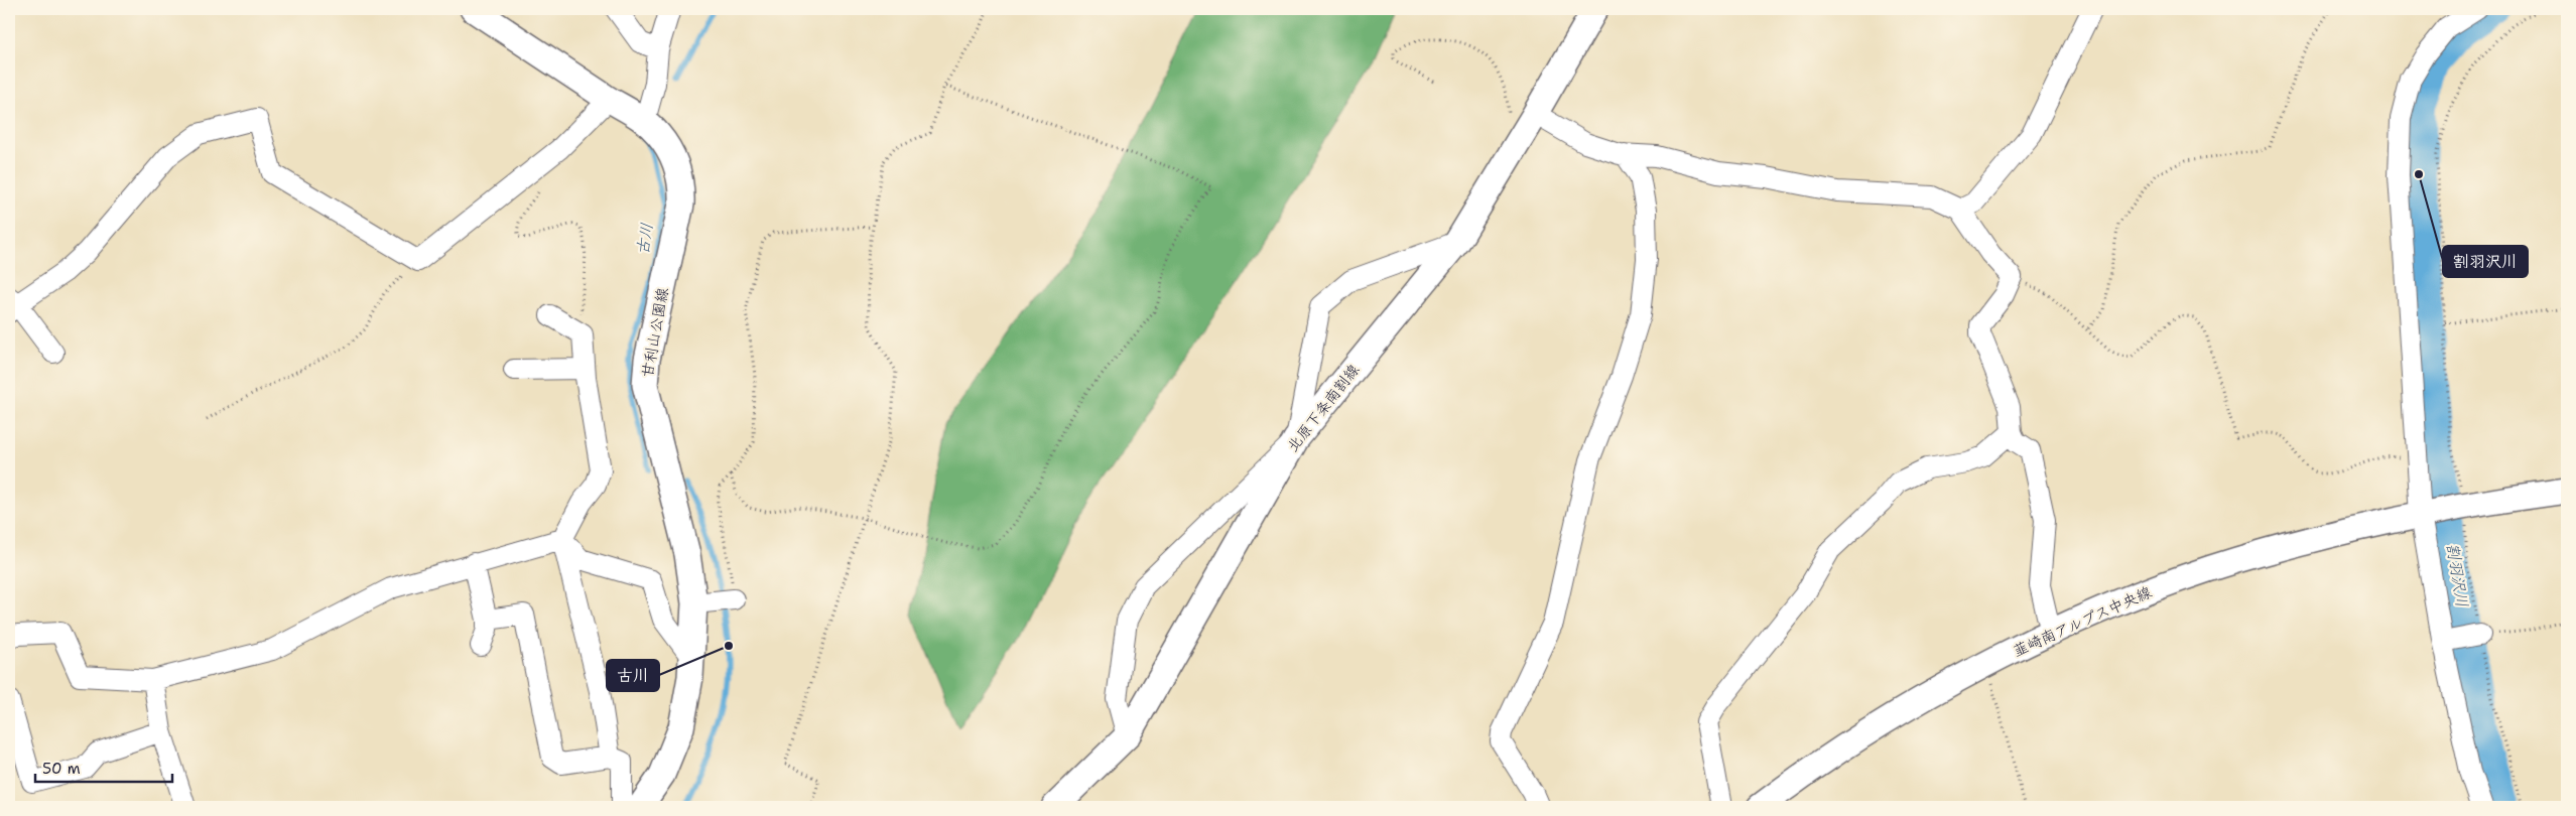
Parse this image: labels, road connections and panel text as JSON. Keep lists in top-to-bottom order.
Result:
{
  "streets": {
    "main road": ["甘利山公園線", "北原下条南割線", "韮崎南アルプス中央線"]
  },
  "water": ["古川", "割羽沢川"],
  "places": ["割羽沢川", "古川"],
  "scale_bar": "50 m"
}
